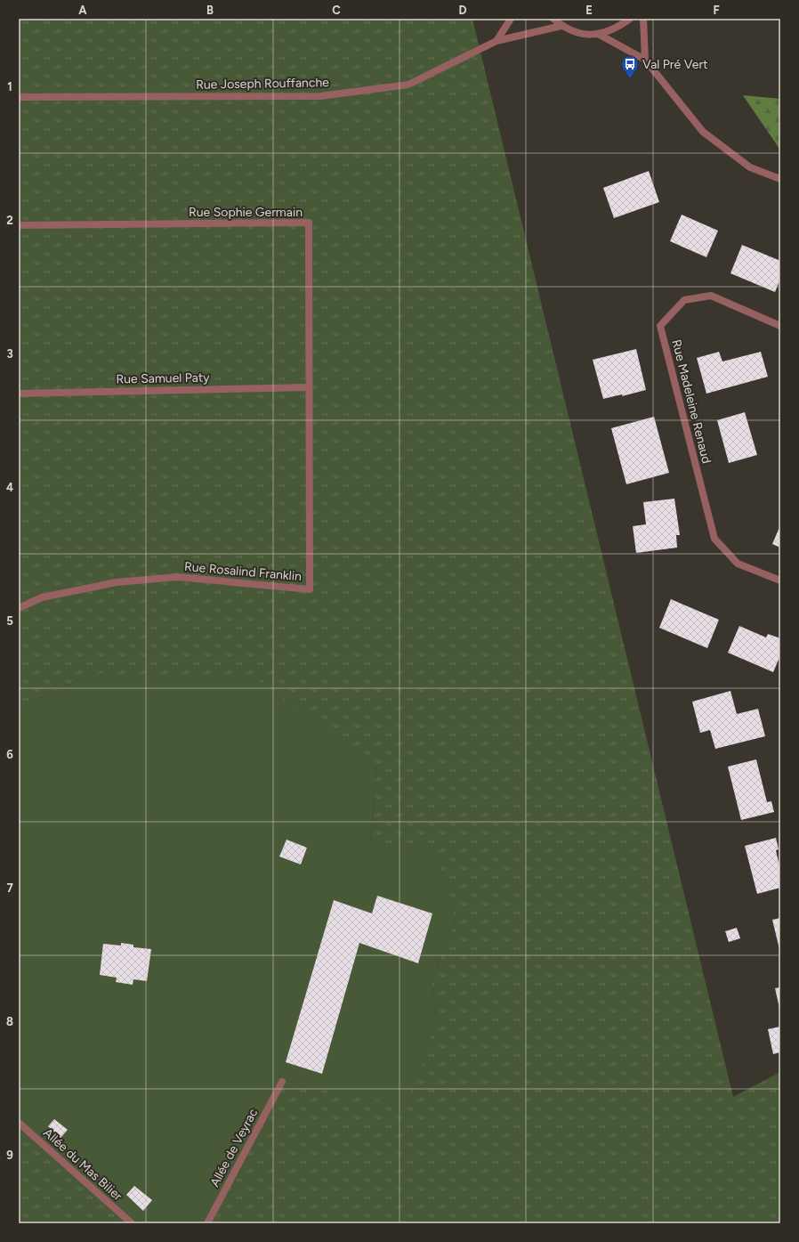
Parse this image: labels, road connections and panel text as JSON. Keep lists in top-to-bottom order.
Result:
{
  "streets": {
    "street": [
      "Rue Joseph Rouffanche",
      "Rue Sophie Germain",
      "Rue Samuel Paty",
      "Rue Madeleine Renaud",
      "Rue Rosalind Franklin",
      "Allée de Veyrac",
      "Allée du Mas Bilier"
    ]
  },
  "crossings": [
    ["Rue Sophie Germain", "Rue Samuel Paty"],
    ["Rue Sophie Germain", "Rue Rosalind Franklin"],
    ["Rue Samuel Paty", "Rue Rosalind Franklin"]
  ],
  "places": {
    "bus stop": ["Val Pré Vert"]
  },
  "grid": {
    "columns": [
      "A",
      "B",
      "C",
      "D",
      "E",
      "F"
    ],
    "rows": [
      "1",
      "2",
      "3",
      "4",
      "5",
      "6",
      "7",
      "8",
      "9"
    ]
  }
}
